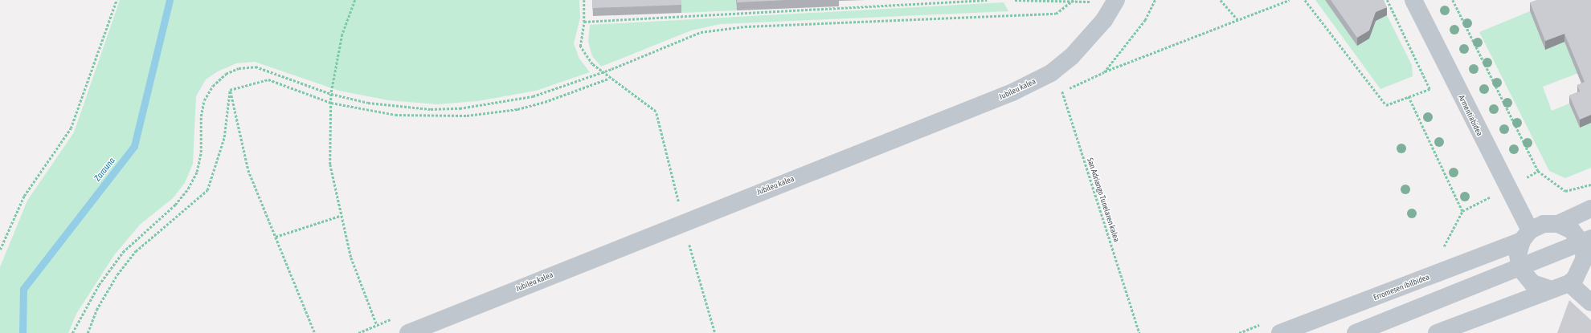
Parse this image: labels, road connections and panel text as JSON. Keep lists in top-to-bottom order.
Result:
{
  "streets": {
    "street": ["Jubileu kalea", "Armentiabidea", "Erromesen ibilbidea"],
    "path": ["San Adriango Tunelaren kalea"]
  },
  "crossings": [
    ["Jubileu kalea", "San Adriango Tunelaren kalea"],
    ["Armentiabidea", "Erromesen ibilbidea"]
  ],
  "water": ["Zarauna"]
}
